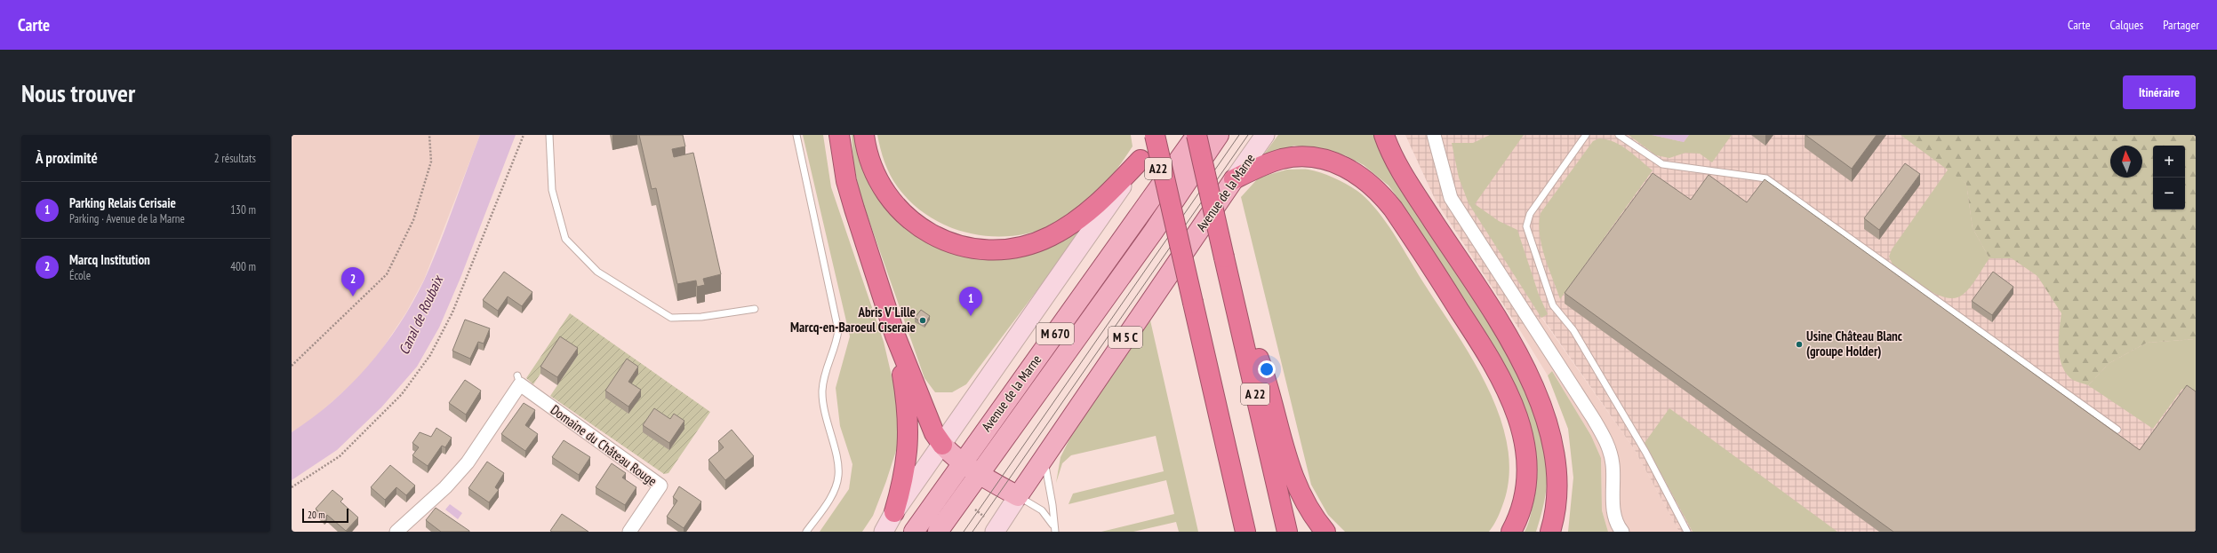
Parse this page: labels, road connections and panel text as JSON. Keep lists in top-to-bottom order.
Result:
{
  "streets": {
    "highway": ["A22", "A 22"],
    "main road": ["Avenue de la Marne", "M 670", "M 5 C"],
    "street": ["Domaine du Château Rouge"]
  },
  "crossings": [
    ["Avenue de la Marne", "A 22"]
  ],
  "water": ["Canal de Roubaix"],
  "places": ["Abris V'Lille Marcq-en-Baroeul Ciseraie", "Usine Château Blanc (groupe Holder)"],
  "scale_bar": "20 m",
  "north": "top",
  "page": {
    "header": "Carte",
    "nav": ["Carte", "Calques", "Partager"],
    "buttons": "Itinéraire",
    "title": "Nous trouver",
    "heading": ["À proximité", "2 résultats"],
    "map_buttons": ["+", "−"],
    "list": [
      {
        "mark": "1",
        "name": "Parking Relais Cerisaie",
        "note": "Parking · Avenue de la Marne",
        "value": "130 m"
      },
      {
        "mark": "2",
        "name": "Marcq Institution",
        "note": "École",
        "value": "400 m"
      }
    ],
    "pins": ["2", "1"],
    "scale": "20 m"
  }
}
